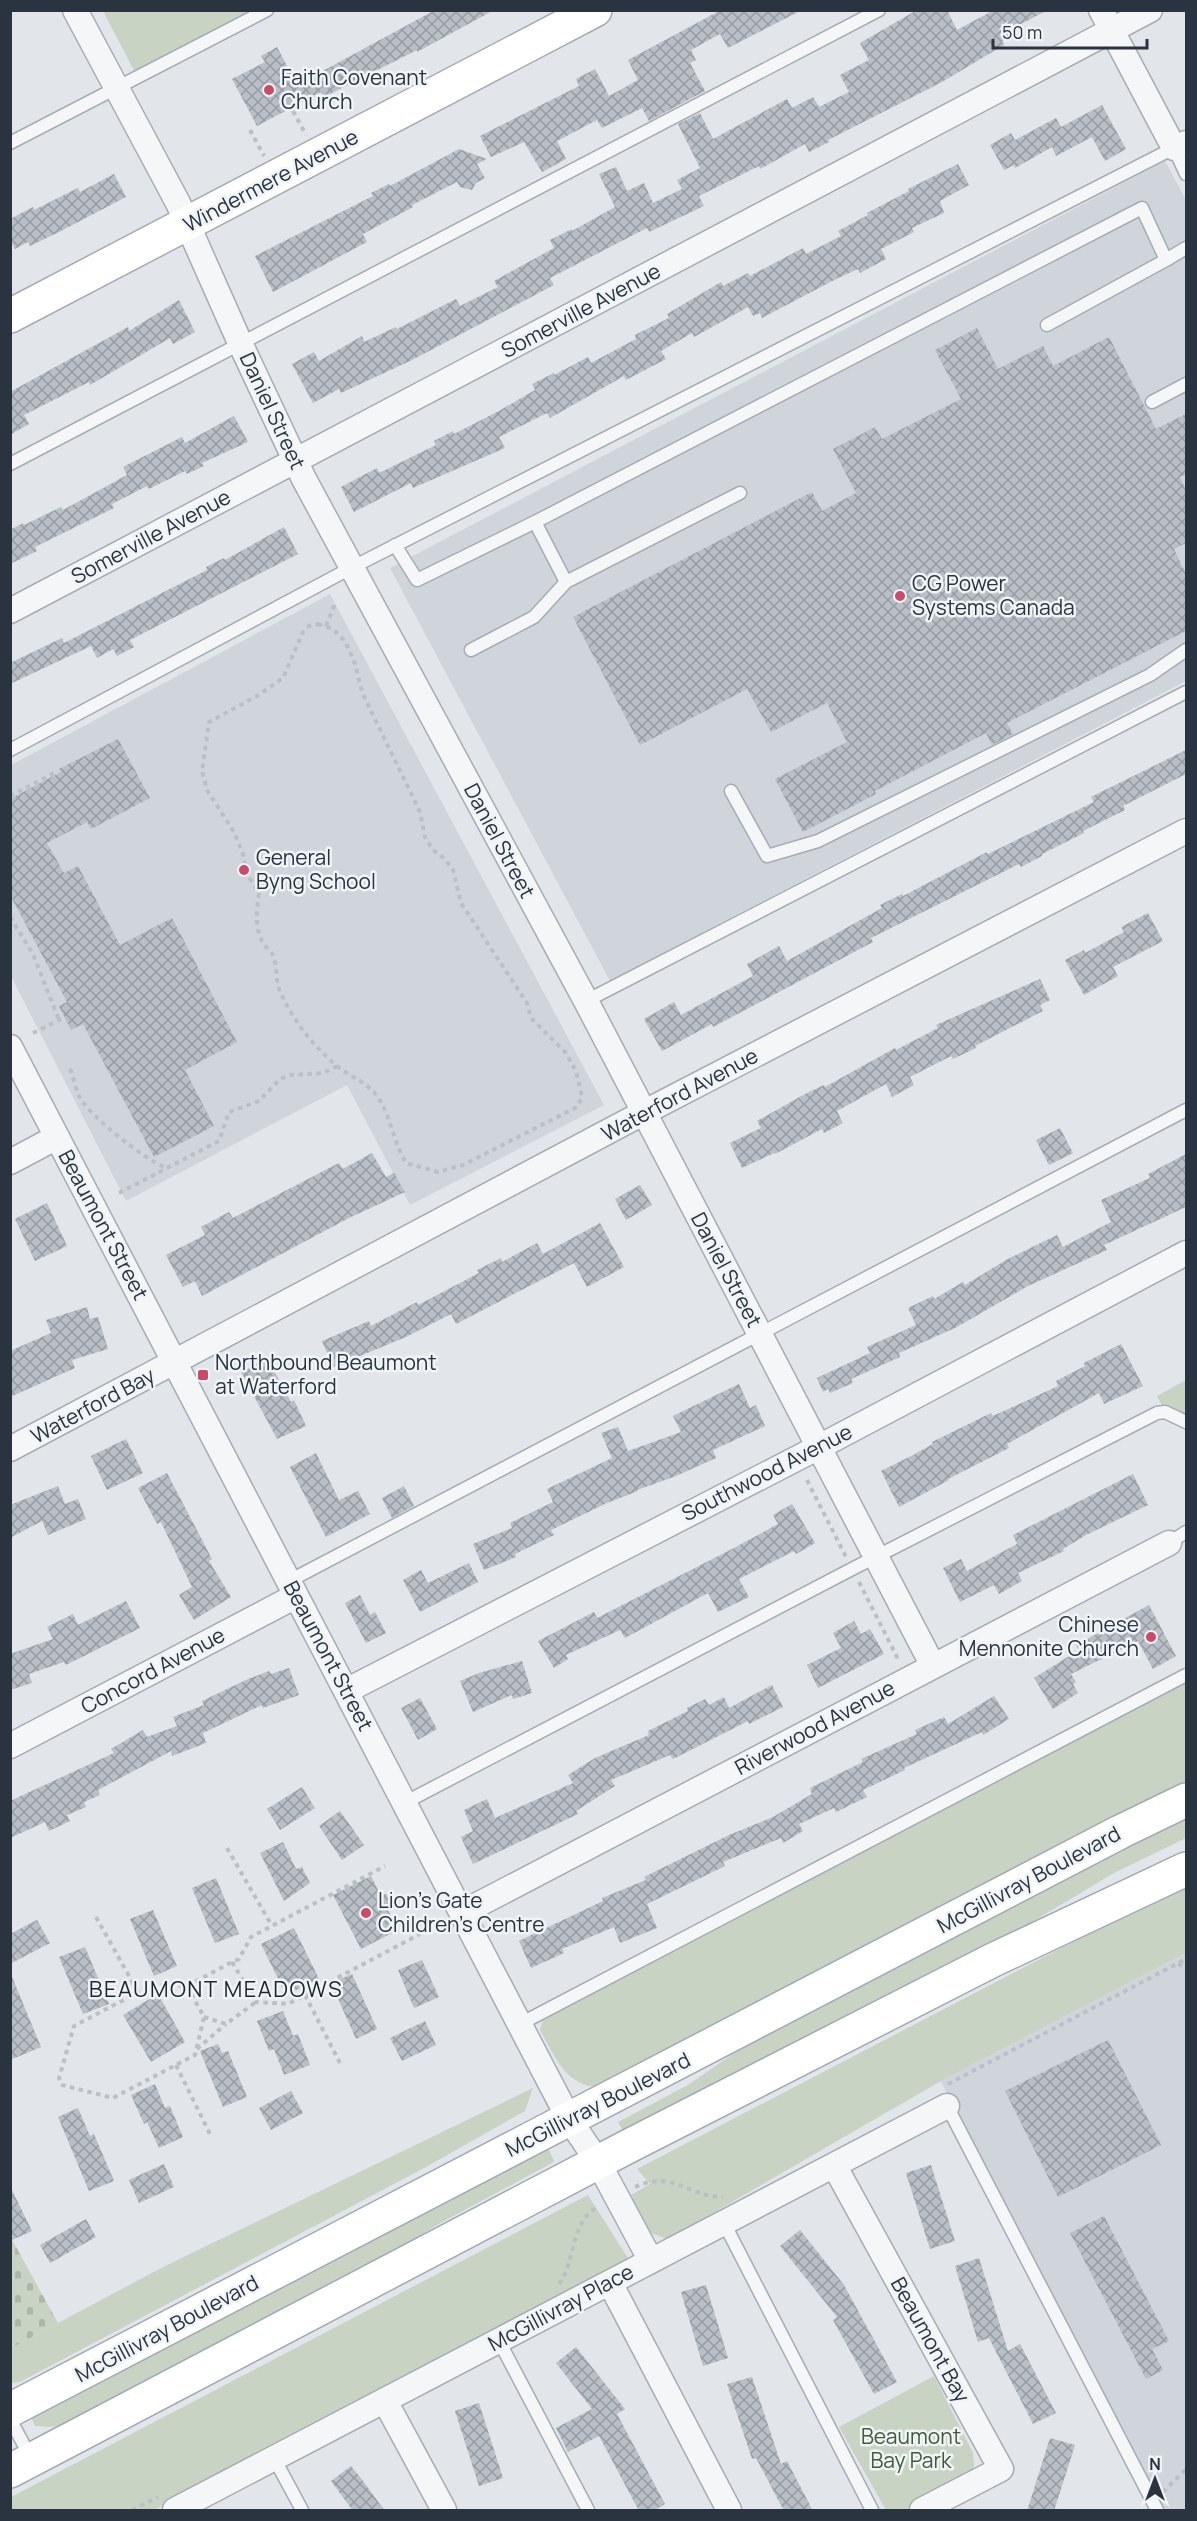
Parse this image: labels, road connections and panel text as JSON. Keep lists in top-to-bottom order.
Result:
{
  "streets": {
    "main road": ["Windermere Avenue", "McGillivray Boulevard"],
    "street": [
      "Somerville Avenue",
      "Daniel Street",
      "Waterford Avenue",
      "Beaumont Street",
      "Waterford Bay",
      "Southwood Avenue",
      "Concord Avenue",
      "Riverwood Avenue",
      "McGillivray Place",
      "Beaumont Bay"
    ]
  },
  "crossings": [
    ["Windermere Avenue", "Daniel Street"],
    ["Somerville Avenue", "Daniel Street"],
    ["Daniel Street", "Waterford Avenue"],
    ["Daniel Street", "Southwood Avenue"],
    ["Daniel Street", "Riverwood Avenue"],
    ["Waterford Avenue", "Beaumont Street"],
    ["Waterford Avenue", "Waterford Bay"],
    ["Beaumont Street", "Waterford Bay"],
    ["Beaumont Street", "Southwood Avenue"],
    ["Beaumont Street", "Concord Avenue"],
    ["Beaumont Street", "Riverwood Avenue"],
    ["Beaumont Street", "McGillivray Boulevard"],
    ["Beaumont Street", "McGillivray Place"],
    ["McGillivray Place", "Beaumont Bay"]
  ],
  "districts": ["BEAUMONT MEADOWS"],
  "parks": ["Beaumont Bay Park"],
  "places": {
    "other": [
      "Faith Covenant Church",
      "CG Power Systems Canada",
      "General Byng School",
      "Chinese Mennonite Church",
      "Lion's Gate Children's Centre"
    ],
    "transit": ["Northbound Beaumont at Waterford"]
  },
  "scale_bar": "50 m",
  "north": "top"
}
